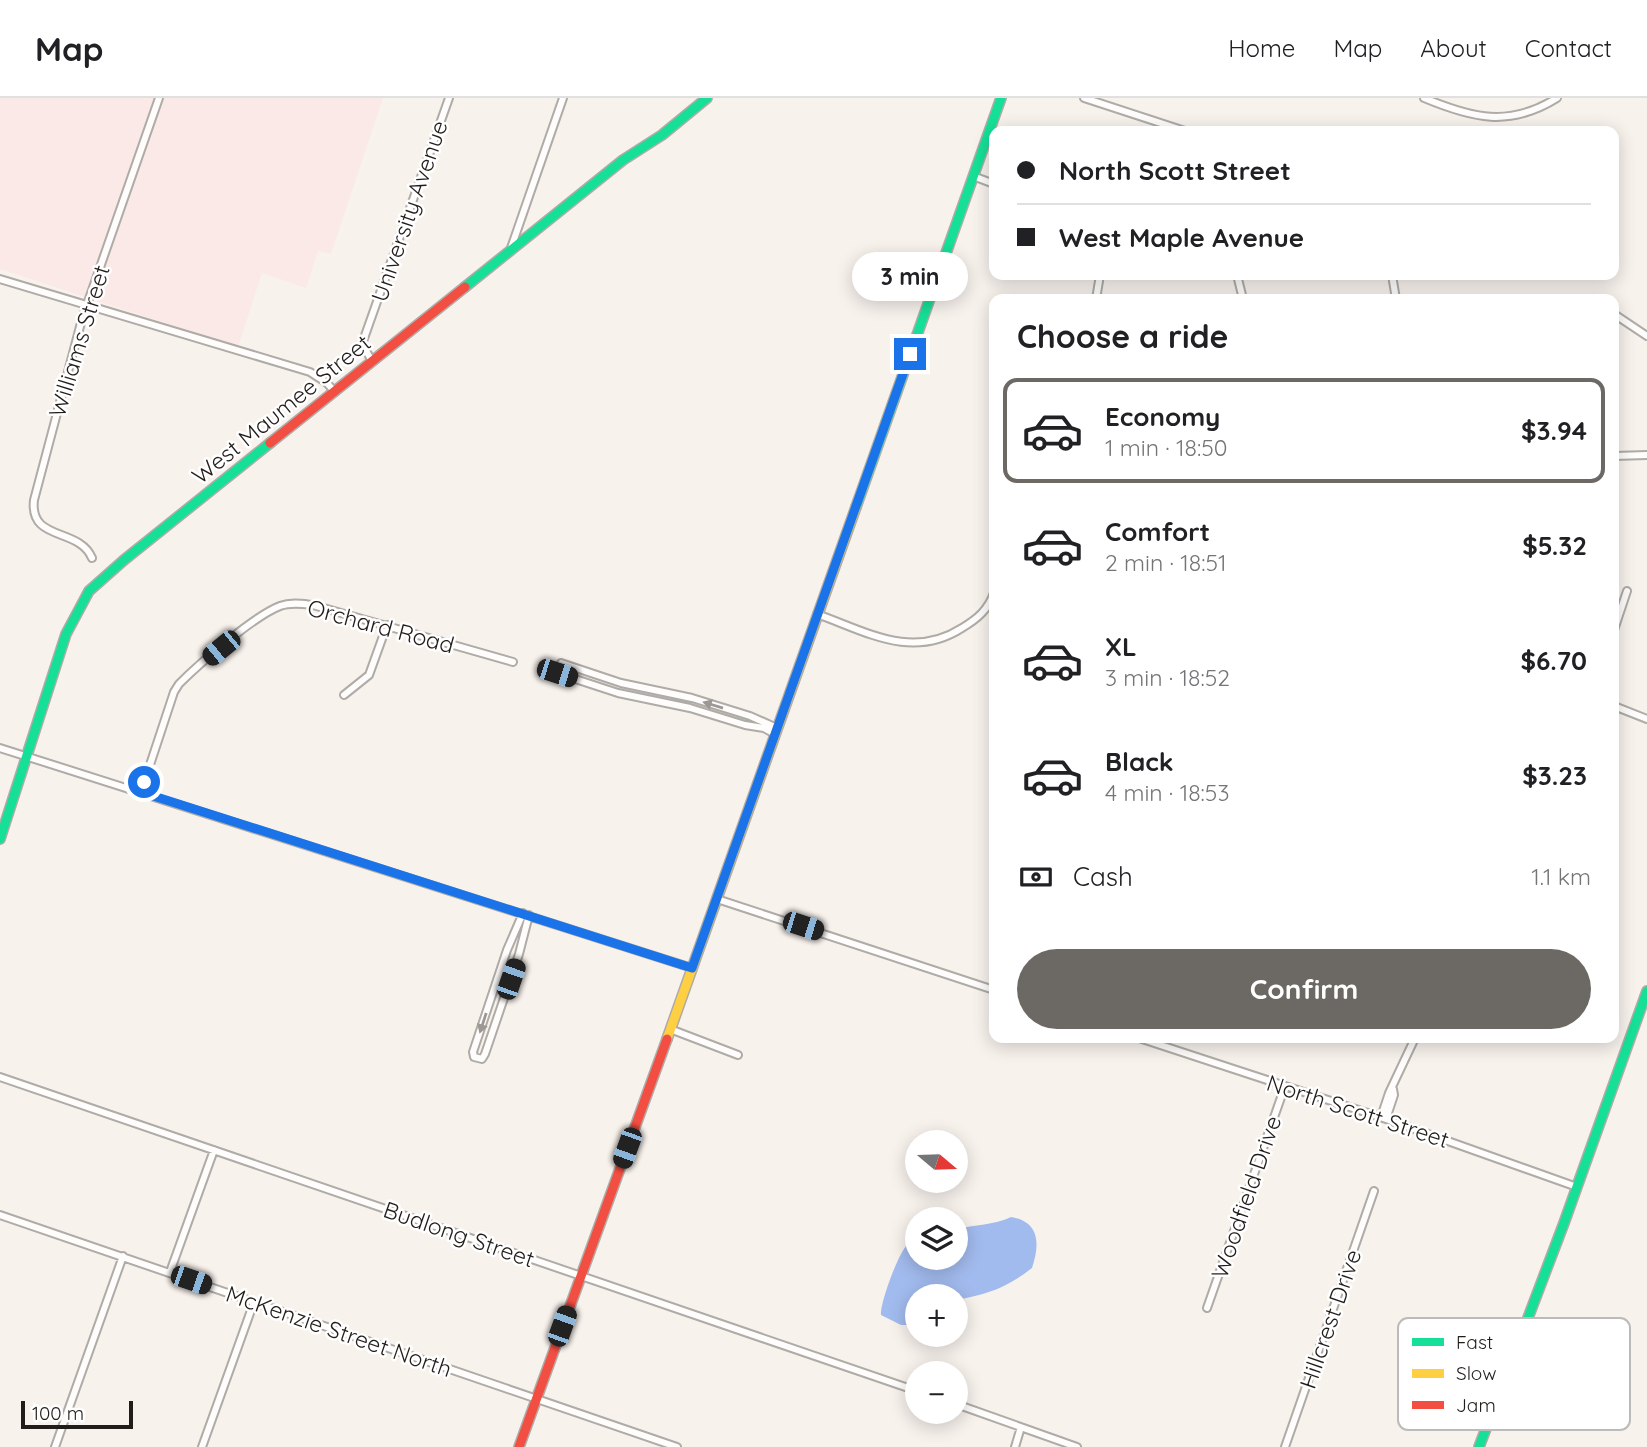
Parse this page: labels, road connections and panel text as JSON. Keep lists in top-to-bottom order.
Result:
{
  "streets": {
    "street": [
      "University Avenue",
      "Williams Street",
      "West Maumee Street",
      "Orchard Road",
      "North Scott Street",
      "Woodfield Drive",
      "Budlong Street",
      "Hillcrest Drive",
      "McKenzie Street North"
    ]
  },
  "crossings": [
    ["University Avenue", "West Maumee Street"],
    ["North Scott Street", "Woodfield Drive"]
  ],
  "legend": ["Fast", "Slow", "Jam"],
  "scale_bar": "100 m",
  "north": "right",
  "page": {
    "header": "Map",
    "nav": [
      "Home",
      "Map",
      "About",
      "Contact"
    ],
    "banner": ["North Scott Street", "West Maple Avenue"],
    "bubble": "3 min",
    "heading": "Choose a ride",
    "list": [
      {
        "name": "Economy",
        "note": "1 min · 18:50",
        "value": "$3.94"
      },
      {
        "name": "Comfort",
        "note": "2 min · 18:51",
        "value": "$5.32"
      },
      {
        "name": "XL",
        "note": "3 min · 18:52",
        "value": "$6.70"
      },
      {
        "name": "Black",
        "note": "4 min · 18:53",
        "value": "$3.23"
      }
    ],
    "pay": ["Cash", "1.1 km"],
    "buttons": "Confirm",
    "map_buttons": ["+", "−"],
    "scale": "100 m"
  }
}
